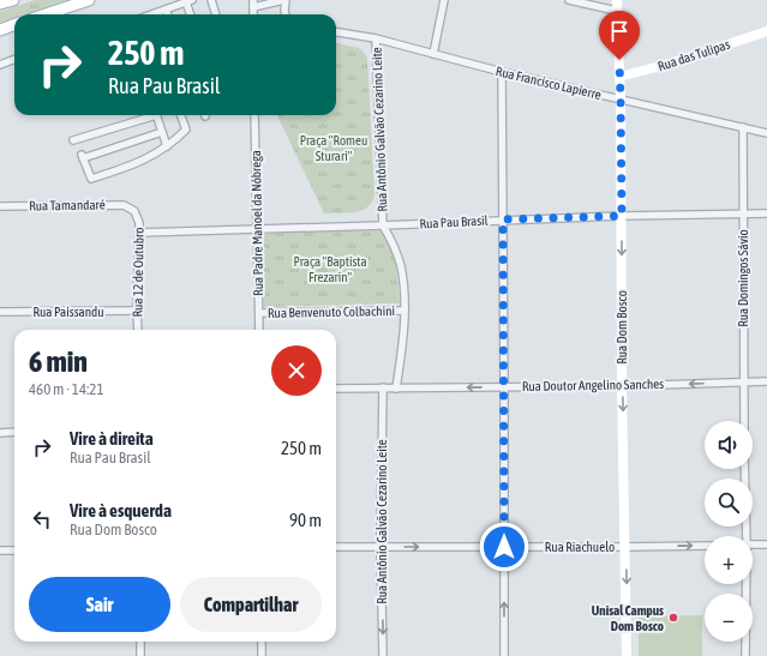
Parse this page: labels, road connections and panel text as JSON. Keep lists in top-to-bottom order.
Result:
{
  "streets": {
    "main road": ["Rua das Tulipas", "Rua Dom Bosco"],
    "street": [
      "Rua Francisco Lapierre",
      "Rua Antônio Galvão Cezarino Leite",
      "Rua Tamandaré",
      "Rua Pau Brasil",
      "Rua Padre Manoel da Nóbrega",
      "Rua 12 de Outubro",
      "Rua Domingos Sávio",
      "Rua Paissandu",
      "Rua Benvenuto Colbachini",
      "Rua Doutor Angelino Sanches",
      "Rua Riachuelo"
    ]
  },
  "crossings": [
    ["Rua das Tulipas", "Rua Dom Bosco"],
    ["Rua Francisco Lapierre", "Rua Antônio Galvão Cezarino Leite"],
    ["Rua Francisco Lapierre", "Rua Domingos Sávio"],
    ["Rua Francisco Lapierre", "Rua Dom Bosco"],
    ["Rua Antônio Galvão Cezarino Leite", "Rua Pau Brasil"],
    ["Rua Antônio Galvão Cezarino Leite", "Rua Benvenuto Colbachini"],
    ["Rua Antônio Galvão Cezarino Leite", "Rua Doutor Angelino Sanches"],
    ["Rua Antônio Galvão Cezarino Leite", "Rua Riachuelo"],
    ["Rua Tamandaré", "Rua 12 de Outubro"],
    ["Rua Pau Brasil", "Rua Padre Manoel da Nóbrega"],
    ["Rua Pau Brasil", "Rua 12 de Outubro"],
    ["Rua Pau Brasil", "Rua Domingos Sávio"],
    ["Rua Pau Brasil", "Rua Dom Bosco"],
    ["Rua Padre Manoel da Nóbrega", "Rua Benvenuto Colbachini"],
    ["Rua 12 de Outubro", "Rua Paissandu"],
    ["Rua Domingos Sávio", "Rua Doutor Angelino Sanches"],
    ["Rua Dom Bosco", "Rua Doutor Angelino Sanches"],
    ["Rua Dom Bosco", "Rua Riachuelo"]
  ],
  "one_way": ["Rua Dom Bosco", "Rua Doutor Angelino Sanches", "Rua Riachuelo"],
  "parks": ["Praça \"Romeu Sturari\"", "Praça \"Baptista Frezarin\""],
  "places": ["Unisal Campus Dom Bosco"],
  "page": {
    "turn": ["250 m", "Rua Pau Brasil"],
    "heading": ["6 min", "460 m · 14:21"],
    "list": [
      {
        "name": "Vire à direita",
        "note": "Rua Pau Brasil",
        "value": "250 m"
      },
      {
        "name": "Vire à esquerda",
        "note": "Rua Dom Bosco",
        "value": "90 m"
      }
    ],
    "map_buttons": ["+", "−"],
    "buttons": ["Sair", "Compartilhar"]
  }
}
